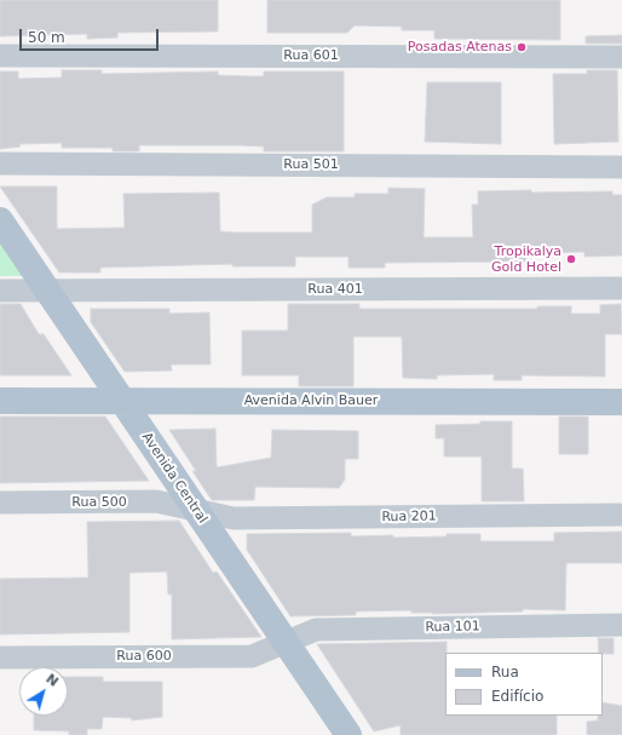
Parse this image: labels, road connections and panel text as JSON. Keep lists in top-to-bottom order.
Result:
{
  "streets": {
    "main road": ["Avenida Alvin Bauer", "Avenida Central"],
    "street": [
      "Rua 601",
      "Rua 501",
      "Rua 401",
      "Rua 500",
      "Rua 201",
      "Rua 101",
      "Rua 600"
    ]
  },
  "crossings": [
    ["Rua 401", "Avenida Central"],
    ["Avenida Alvin Bauer", "Avenida Central"],
    ["Avenida Central", "Rua 500"],
    ["Avenida Central", "Rua 201"],
    ["Avenida Central", "Rua 101"],
    ["Avenida Central", "Rua 600"],
    ["Rua 500", "Rua 201"],
    ["Rua 101", "Rua 600"]
  ],
  "places": ["Posadas Atenas", "Tropikalya Gold Hotel"],
  "legend": ["Rua", "Edifício"],
  "scale_bar": "50 m",
  "north": "top right"
}
